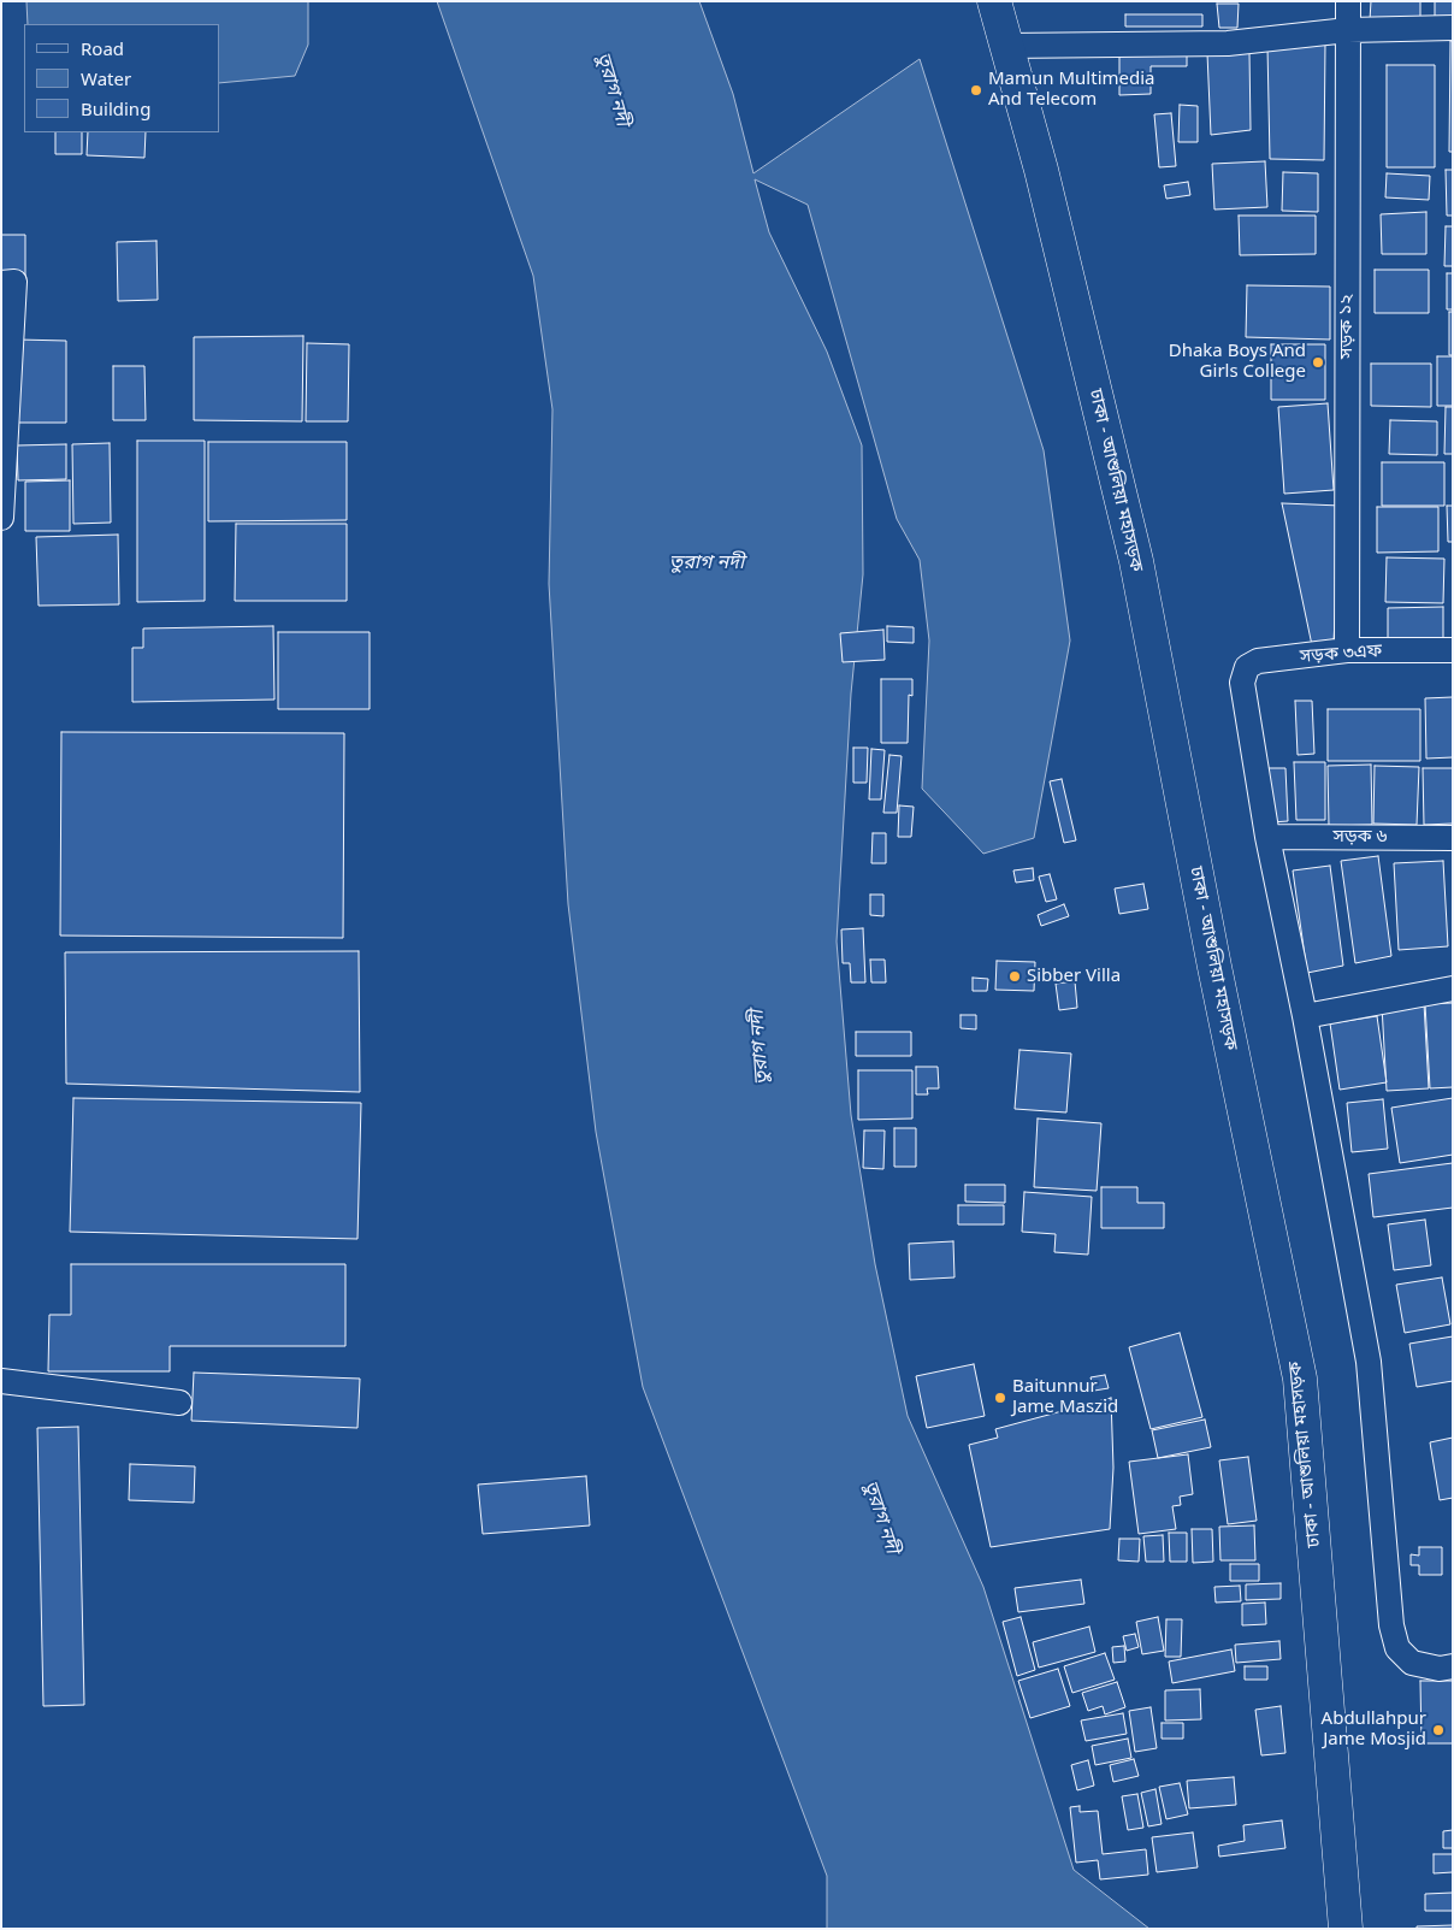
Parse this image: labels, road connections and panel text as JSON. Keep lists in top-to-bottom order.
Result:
{
  "streets": {
    "highway": ["ঢাকা - আশুলিয়া মহাসড়ক"],
    "street": ["সড়ক ১২", "সড়ক ৩এফ", "সড়ক ৬"]
  },
  "crossings": [
    ["সড়ক ১২", "সড়ক ৩এফ"],
    ["সড়ক ৩এফ", "সড়ক ৬"]
  ],
  "water": ["তুরাগ নদী"],
  "places": [
    "Mamun Multimedia And Telecom",
    "Dhaka Boys And Girls College",
    "Sibber Villa",
    "Baitunnur Jame Maszid",
    "Abdullahpur Jame Mosjid"
  ],
  "legend": ["Road", "Water", "Building"]
}
